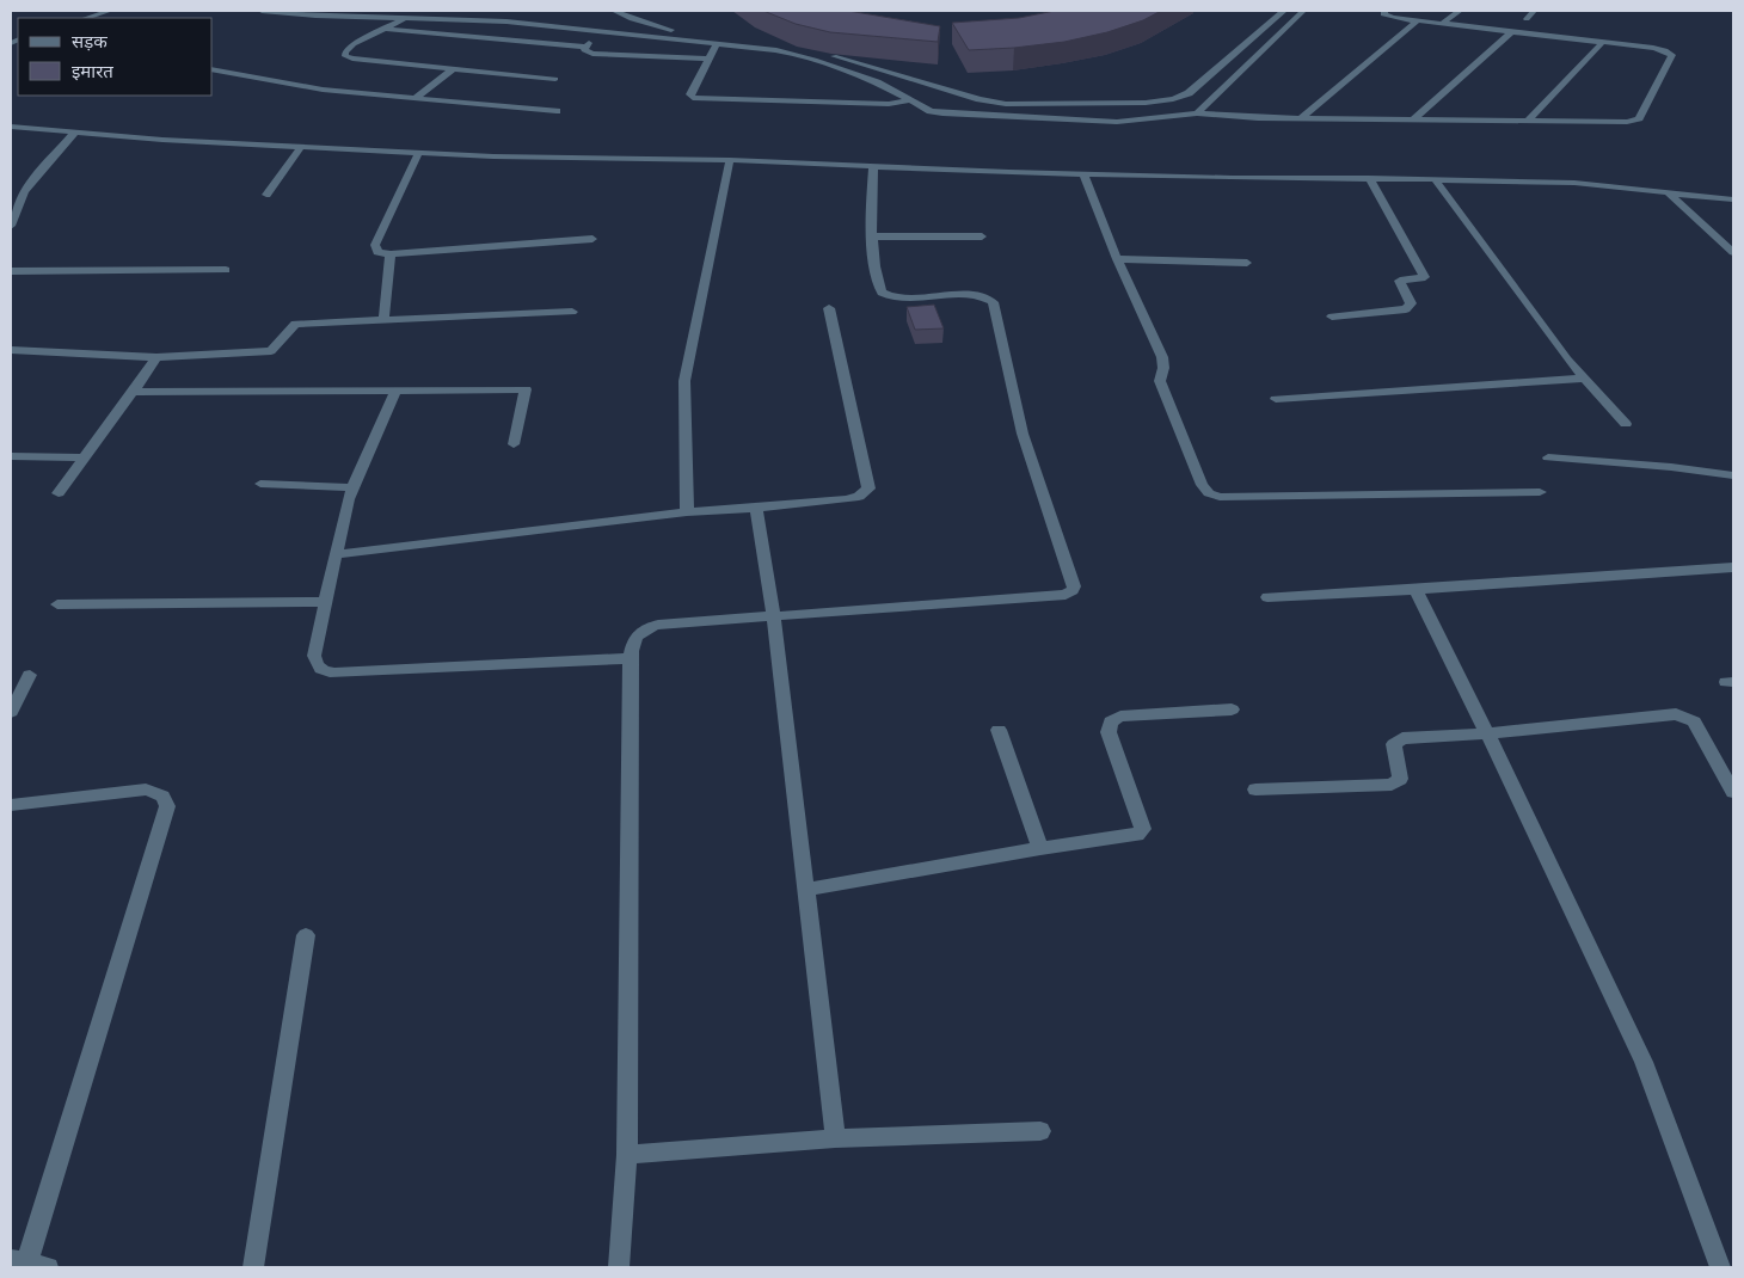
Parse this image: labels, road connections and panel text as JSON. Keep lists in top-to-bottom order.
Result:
{
  "legend": ["सड़क", "इमारत"]
}
